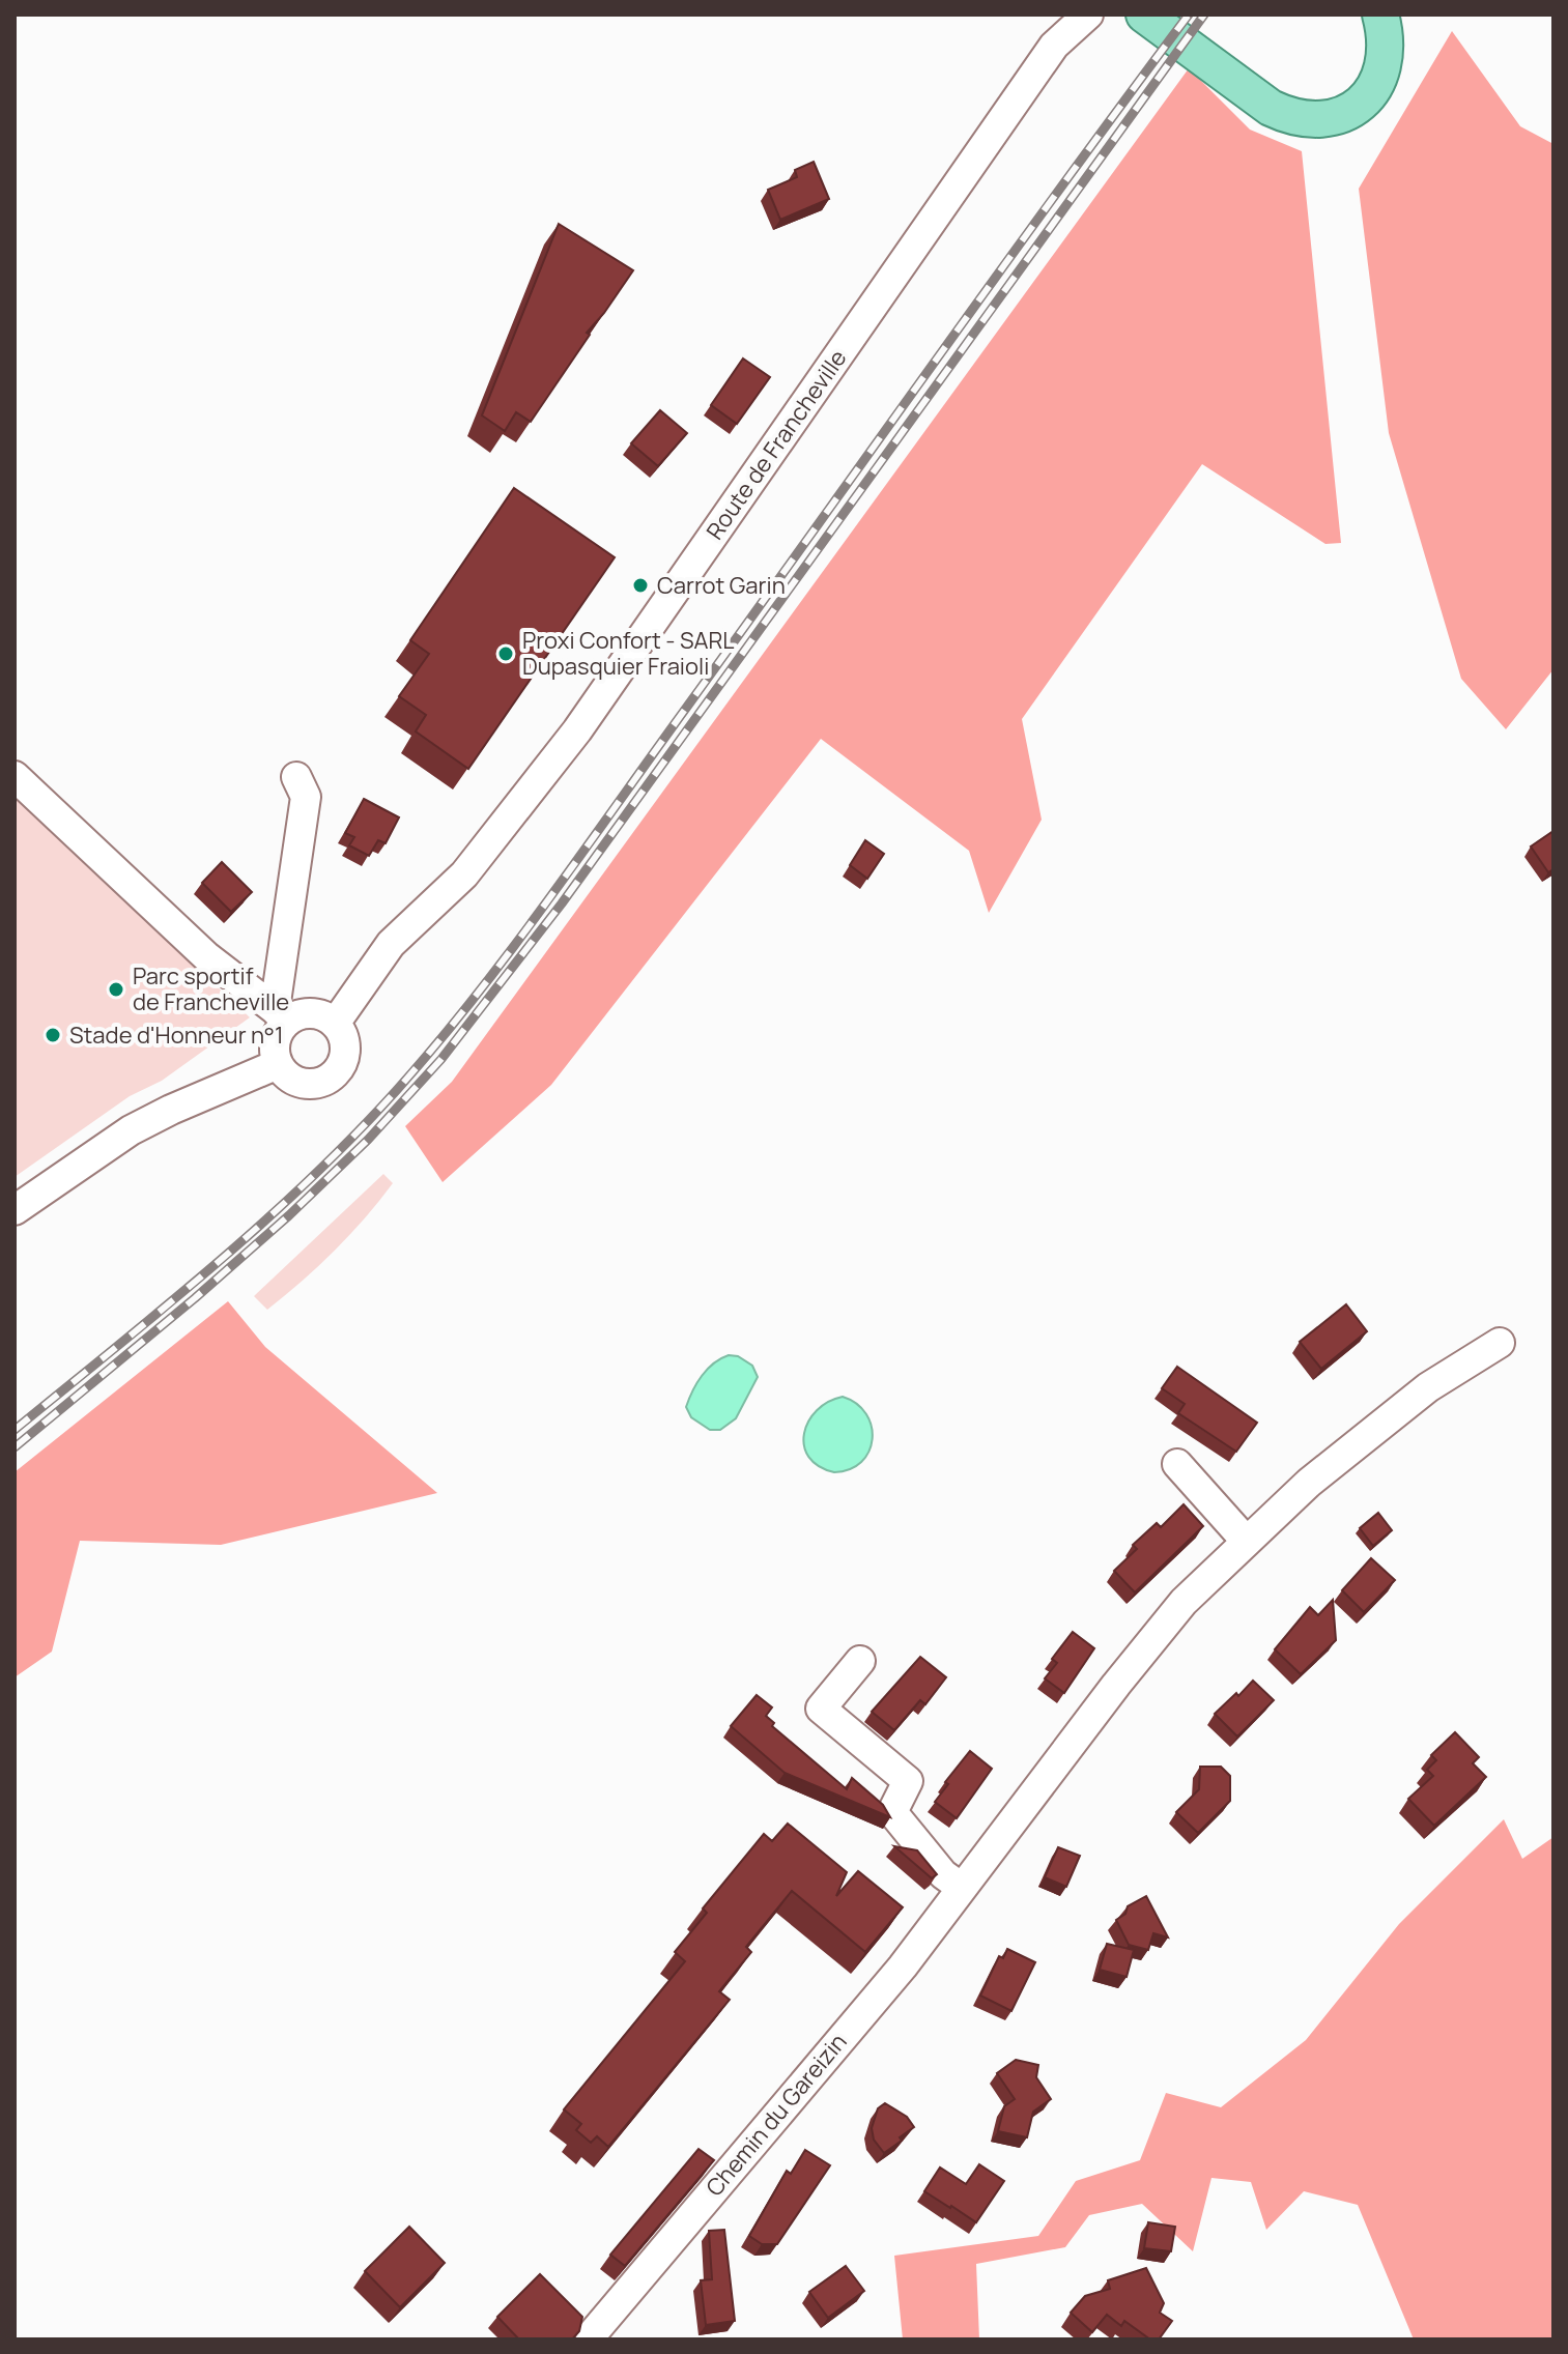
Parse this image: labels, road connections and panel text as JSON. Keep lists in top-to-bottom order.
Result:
{
  "streets": {
    "street": ["Route de Francheville", "Chemin du Gareizin"]
  },
  "places": [
    "Carrot Garin",
    "Proxi Confort - SARL Dupasquier Fraioli",
    "Parc sportif de Francheville",
    "Stade d'Honneur n°1"
  ]
}
